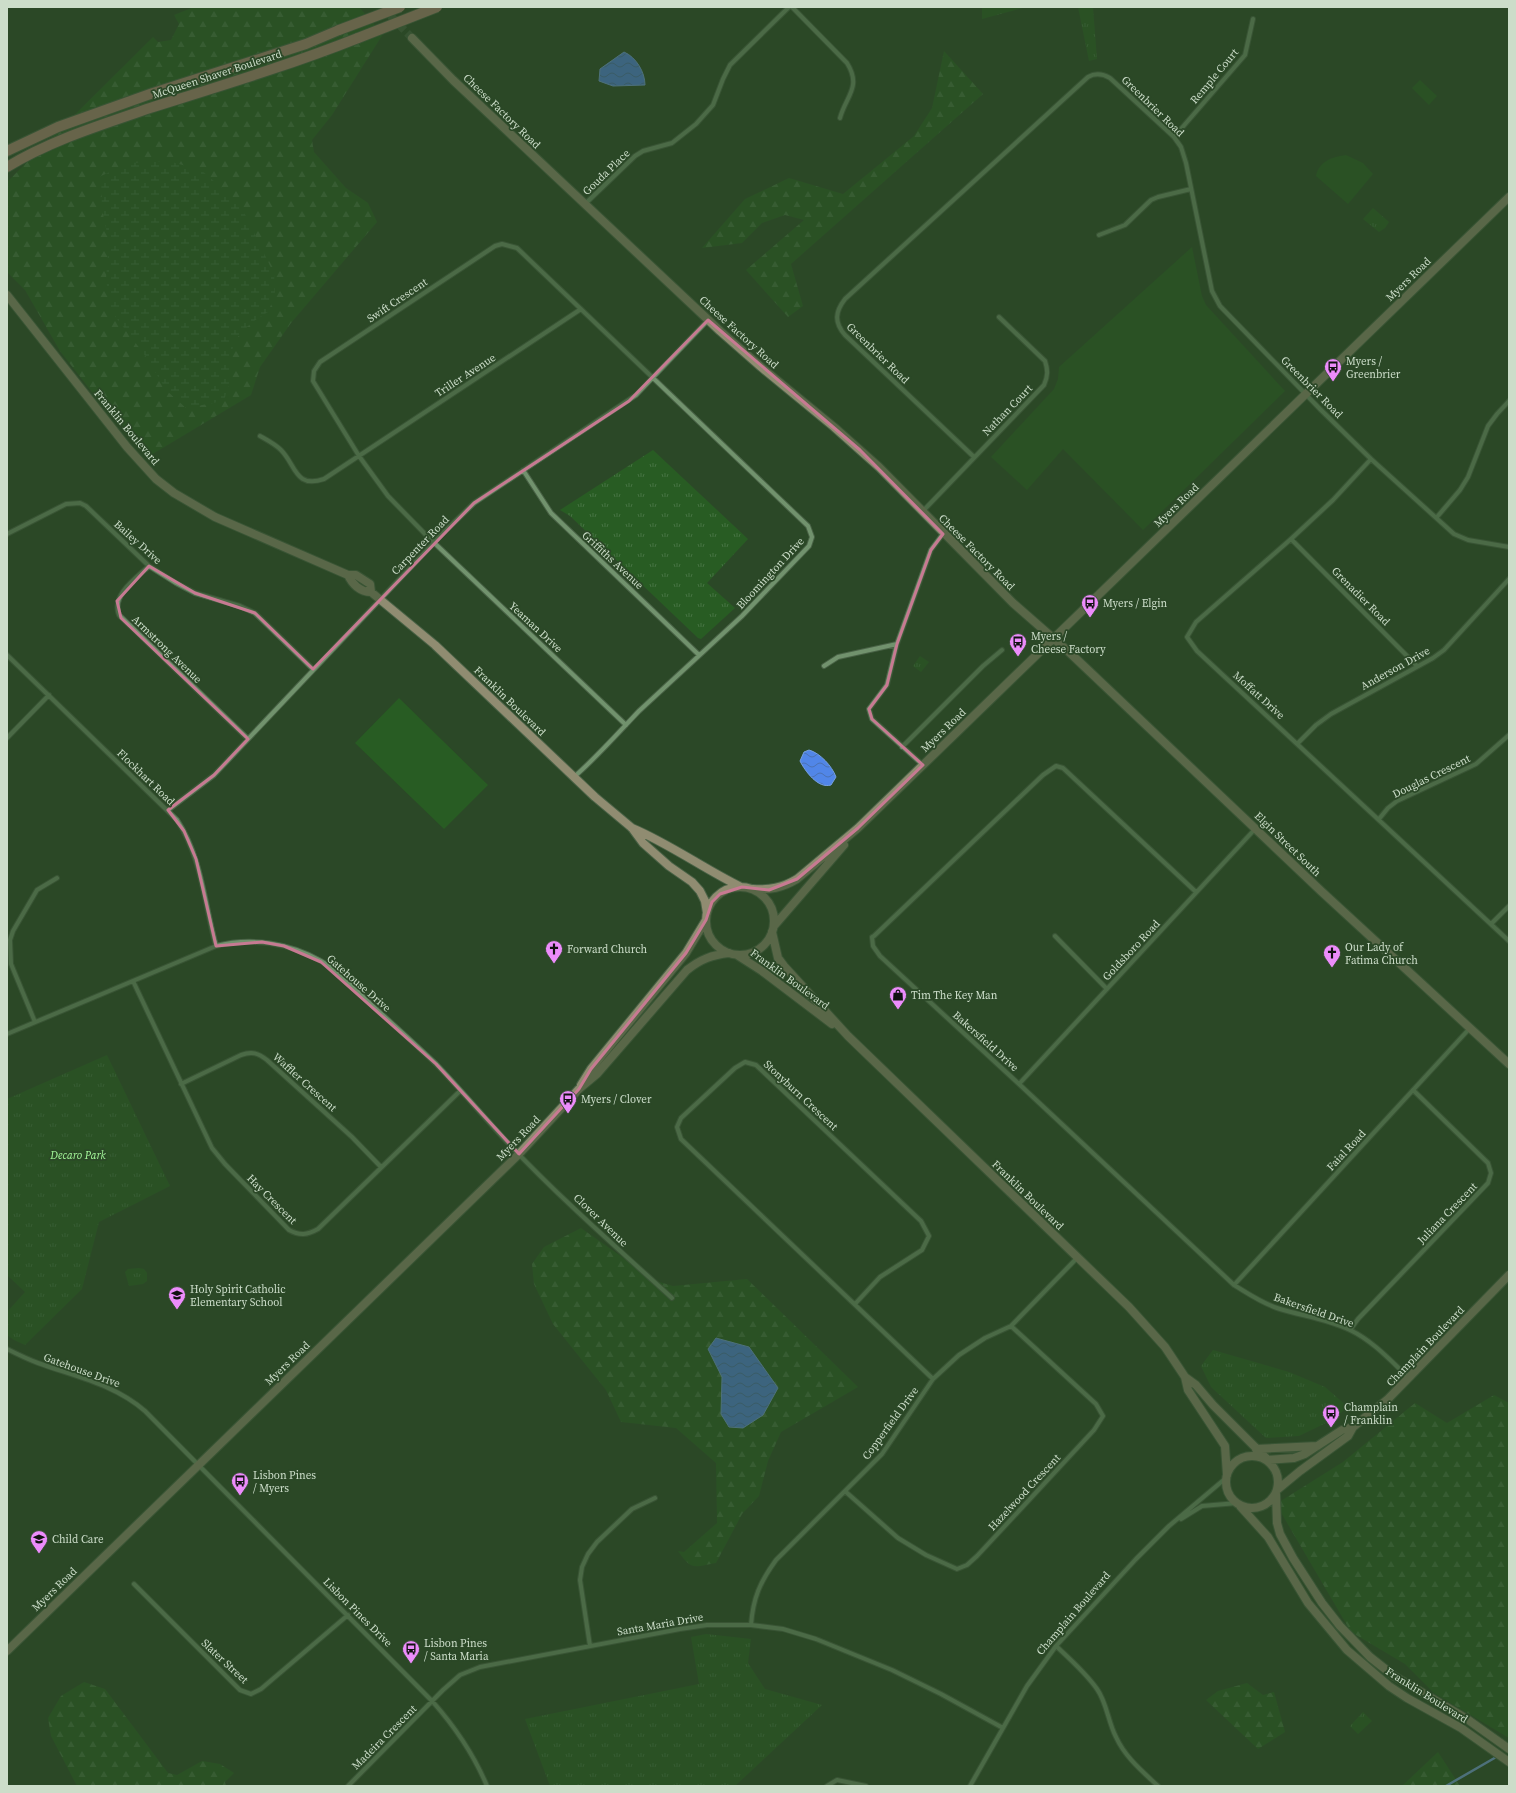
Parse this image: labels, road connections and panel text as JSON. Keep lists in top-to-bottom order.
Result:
{
  "streets": {
    "main road": [
      "McQueen Shaver Boulevard",
      "Cheese Factory Road",
      "Myers Road",
      "Franklin Boulevard",
      "Elgin Street South",
      "Champlain Boulevard"
    ],
    "street": [
      "Remple Court",
      "Greenbrier Road",
      "Gouda Place",
      "Swift Crescent",
      "Triller Avenue",
      "Nathan Court",
      "Bailey Drive",
      "Carpenter Road",
      "Griffiths Avenue",
      "Bloomington Drive",
      "Grenadier Road",
      "Yeaman Drive",
      "Armstrong Avenue",
      "Anderson Drive",
      "Moffatt Drive",
      "Douglas Crescent",
      "Flockhart Road",
      "Goldsboro Road",
      "Gatehouse Drive",
      "Bakersfield Drive",
      "Waffler Crescent",
      "Stonyburn Crescent",
      "Faial Road",
      "Hay Crescent",
      "Juliana Crescent",
      "Clover Avenue",
      "Copperfield Drive",
      "Hazelwood Crescent",
      "Lisbon Pines Drive",
      "Santa Maria Drive",
      "Slater Street",
      "Madeira Crescent"
    ]
  },
  "crossings": [
    ["Remple Court", "Greenbrier Road"],
    ["Greenbrier Road", "Myers Road"],
    ["Greenbrier Road", "Nathan Court"],
    ["Greenbrier Road", "Moffatt Drive"],
    ["Cheese Factory Road", "Gouda Place"],
    ["Cheese Factory Road", "Myers Road"],
    ["Cheese Factory Road", "Nathan Court"],
    ["Cheese Factory Road", "Carpenter Road"],
    ["Cheese Factory Road", "Elgin Street South"],
    ["Myers Road", "Franklin Boulevard"],
    ["Myers Road", "Elgin Street South"],
    ["Myers Road", "Gatehouse Drive"],
    ["Myers Road", "Clover Avenue"],
    ["Myers Road", "Lisbon Pines Drive"],
    ["Swift Crescent", "Triller Avenue"],
    ["Swift Crescent", "Carpenter Road"],
    ["Swift Crescent", "Bloomington Drive"],
    ["Swift Crescent", "Yeaman Drive"],
    ["Franklin Boulevard", "Carpenter Road"],
    ["Franklin Boulevard", "Bloomington Drive"],
    ["Franklin Boulevard", "Champlain Boulevard"],
    ["Franklin Boulevard", "Copperfield Drive"],
    ["Bailey Drive", "Carpenter Road"],
    ["Bailey Drive", "Armstrong Avenue"],
    ["Carpenter Road", "Griffiths Avenue"],
    ["Carpenter Road", "Bloomington Drive"],
    ["Carpenter Road", "Yeaman Drive"],
    ["Carpenter Road", "Armstrong Avenue"],
    ["Carpenter Road", "Flockhart Road"],
    ["Griffiths Avenue", "Bloomington Drive"],
    ["Bloomington Drive", "Yeaman Drive"],
    ["Grenadier Road", "Anderson Drive"],
    ["Grenadier Road", "Moffatt Drive"],
    ["Anderson Drive", "Moffatt Drive"],
    ["Moffatt Drive", "Douglas Crescent"],
    ["Flockhart Road", "Gatehouse Drive"],
    ["Elgin Street South", "Goldsboro Road"],
    ["Elgin Street South", "Faial Road"],
    ["Goldsboro Road", "Bakersfield Drive"],
    ["Gatehouse Drive", "Hay Crescent"],
    ["Gatehouse Drive", "Clover Avenue"],
    ["Gatehouse Drive", "Lisbon Pines Drive"],
    ["Bakersfield Drive", "Faial Road"],
    ["Bakersfield Drive", "Juliana Crescent"],
    ["Bakersfield Drive", "Champlain Boulevard"],
    ["Waffler Crescent", "Hay Crescent"],
    ["Stonyburn Crescent", "Copperfield Drive"],
    ["Faial Road", "Juliana Crescent"],
    ["Champlain Boulevard", "Santa Maria Drive"],
    ["Copperfield Drive", "Hazelwood Crescent"],
    ["Copperfield Drive", "Santa Maria Drive"],
    ["Lisbon Pines Drive", "Santa Maria Drive"],
    ["Lisbon Pines Drive", "Slater Street"],
    ["Lisbon Pines Drive", "Madeira Crescent"],
    ["Santa Maria Drive", "Madeira Crescent"]
  ],
  "parks": ["Decaro Park"],
  "places": {
    "bus stop": [
      "Myers / Greenbrier",
      "Myers / Elgin",
      "Myers / Cheese Factory",
      "Myers / Clover",
      "Champlain / Franklin",
      "Lisbon Pines / Myers",
      "Lisbon Pines / Santa Maria"
    ],
    "church": ["Forward Church", "Our Lady of Fatima Church"],
    "shop": ["Tim The Key Man"],
    "school or university": ["Holy Spirit Catholic Elementary School", "Child Care"]
  }
}
